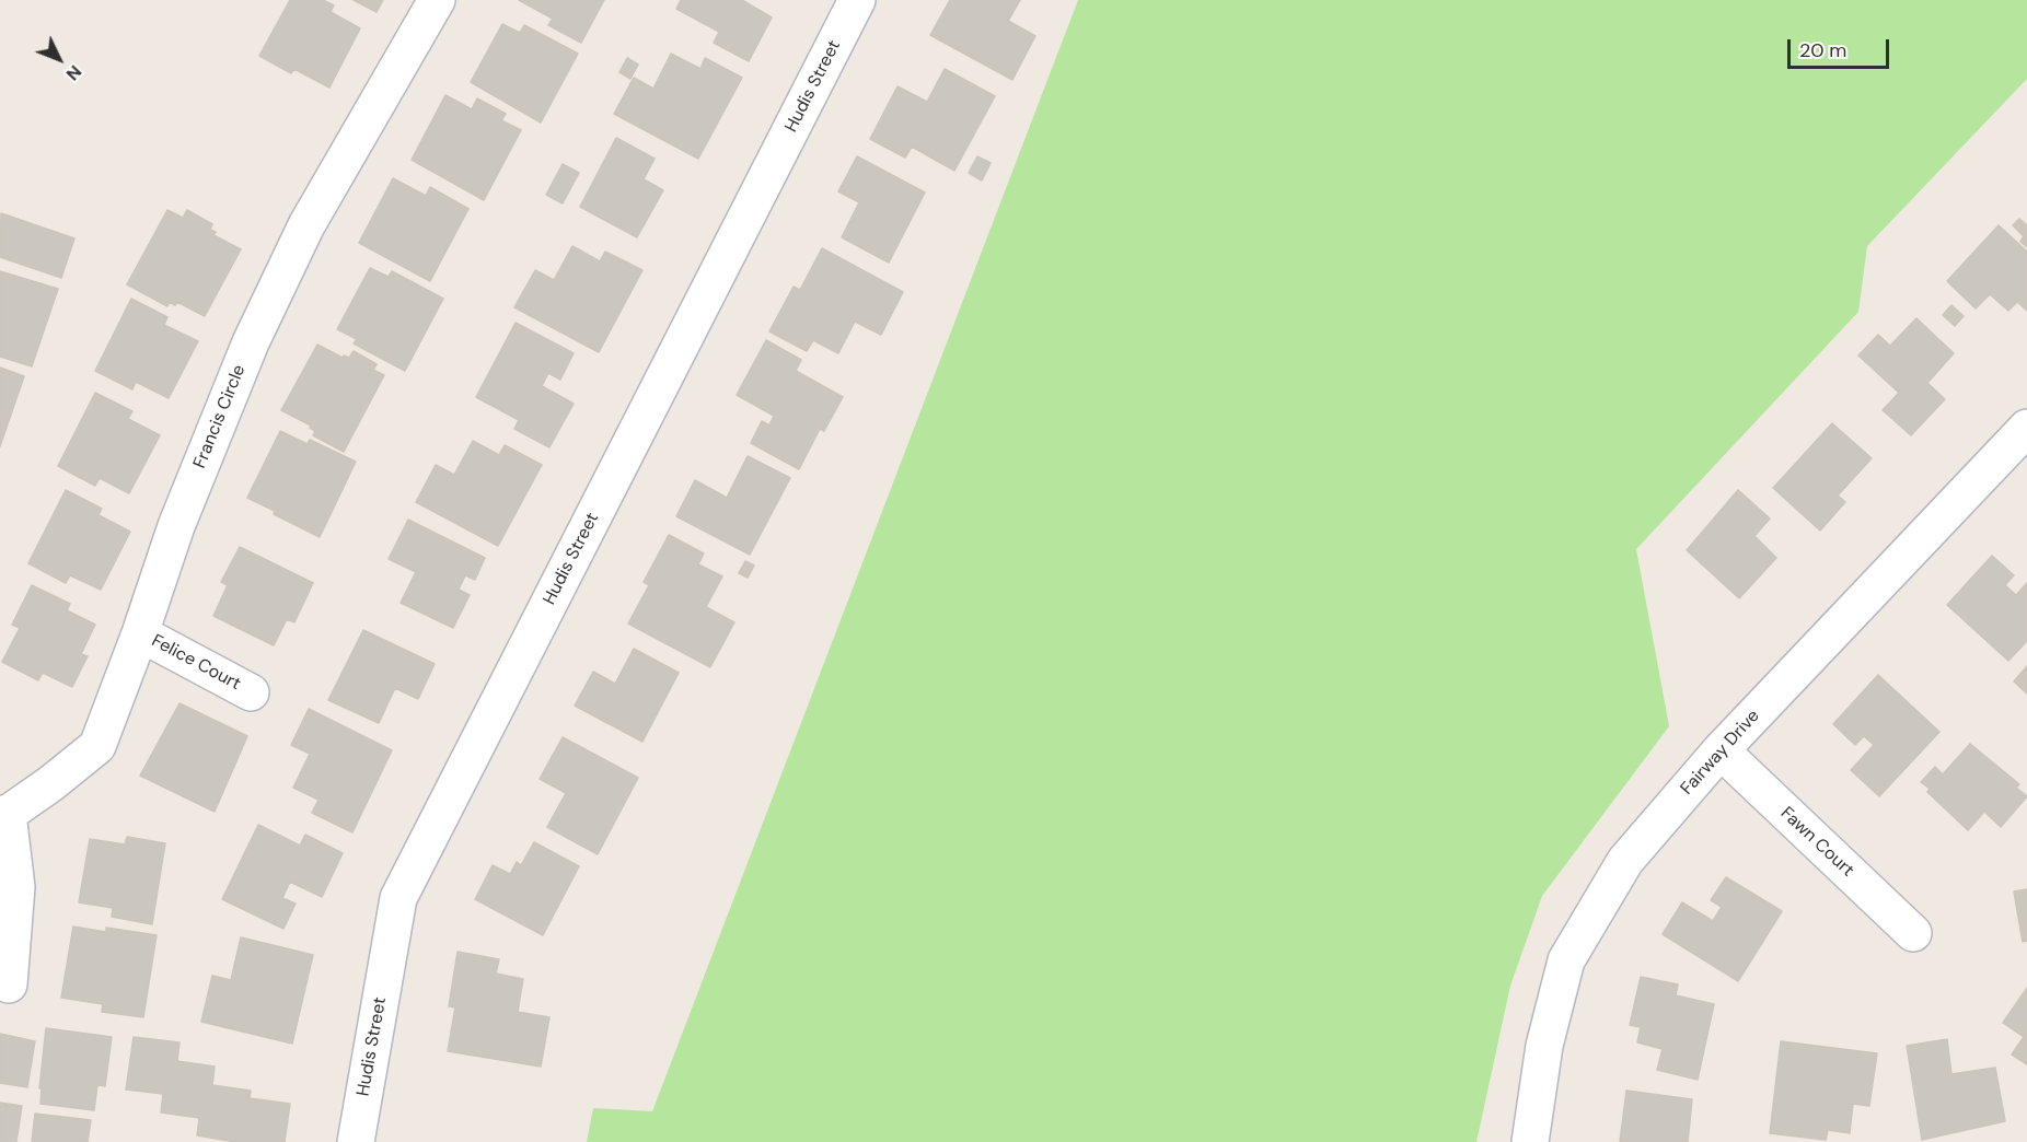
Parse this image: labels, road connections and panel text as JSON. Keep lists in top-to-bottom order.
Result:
{
  "streets": {
    "street": [
      "Hudis Street",
      "Francis Circle",
      "Felice Court",
      "Fairway Drive",
      "Fawn Court"
    ]
  },
  "crossings": [
    ["Francis Circle", "Felice Court"],
    ["Fairway Drive", "Fawn Court"]
  ],
  "scale_bar": "20 m",
  "north": "bottom right"
}
